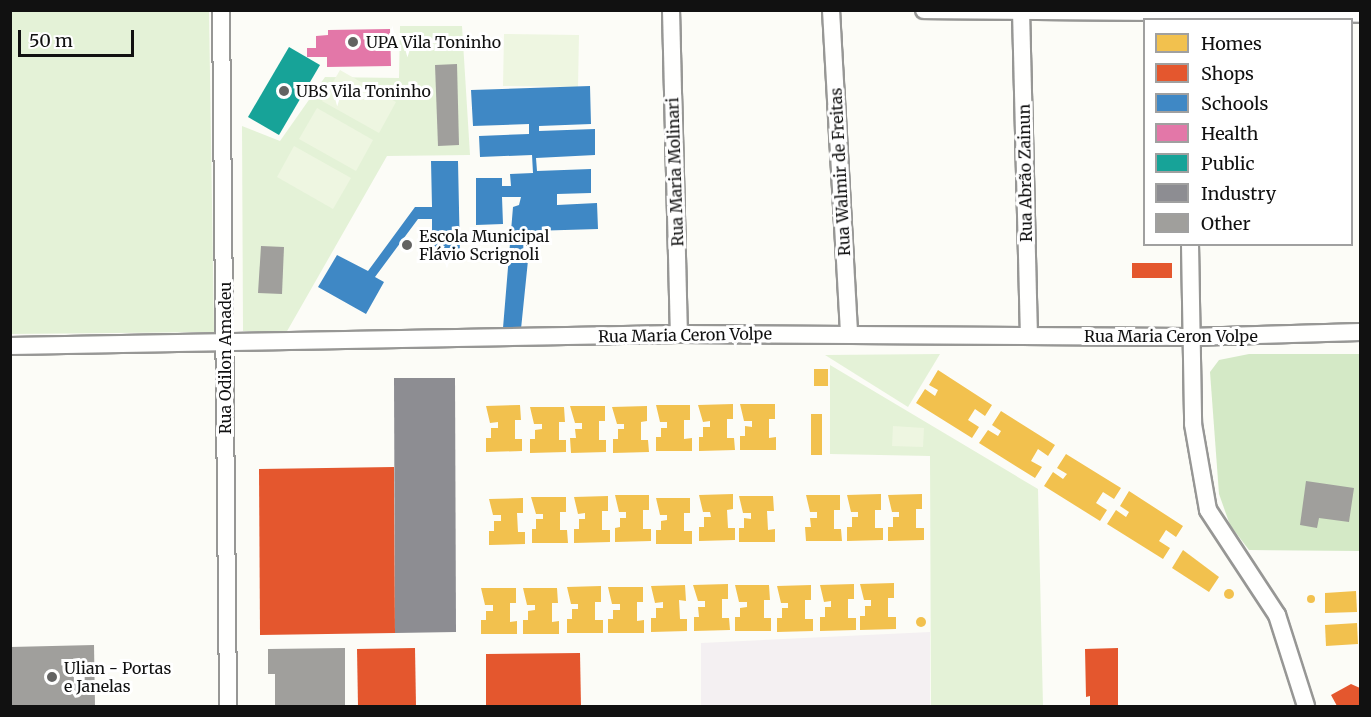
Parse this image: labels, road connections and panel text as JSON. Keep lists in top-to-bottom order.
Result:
{
  "streets": {
    "street": [
      "Rua Maria Molinari",
      "Rua Walmir de Freitas",
      "Rua Abrão Zainun",
      "Rua Maria Ceron Volpe",
      "Rua Odilon Amadeu"
    ]
  },
  "crossings": [
    ["Rua Maria Molinari", "Rua Maria Ceron Volpe"],
    ["Rua Walmir de Freitas", "Rua Maria Ceron Volpe"],
    ["Rua Abrão Zainun", "Rua Maria Ceron Volpe"],
    ["Rua Maria Ceron Volpe", "Rua Odilon Amadeu"]
  ],
  "places": [
    "UPA Vila Toninho",
    "UBS Vila Toninho",
    "Escola Municipal Flávio Scrignoli",
    "Ulian - Portas e Janelas"
  ],
  "legend": [
    "Homes",
    "Shops",
    "Schools",
    "Health",
    "Public",
    "Industry",
    "Other"
  ],
  "scale_bar": "50 m"
}
